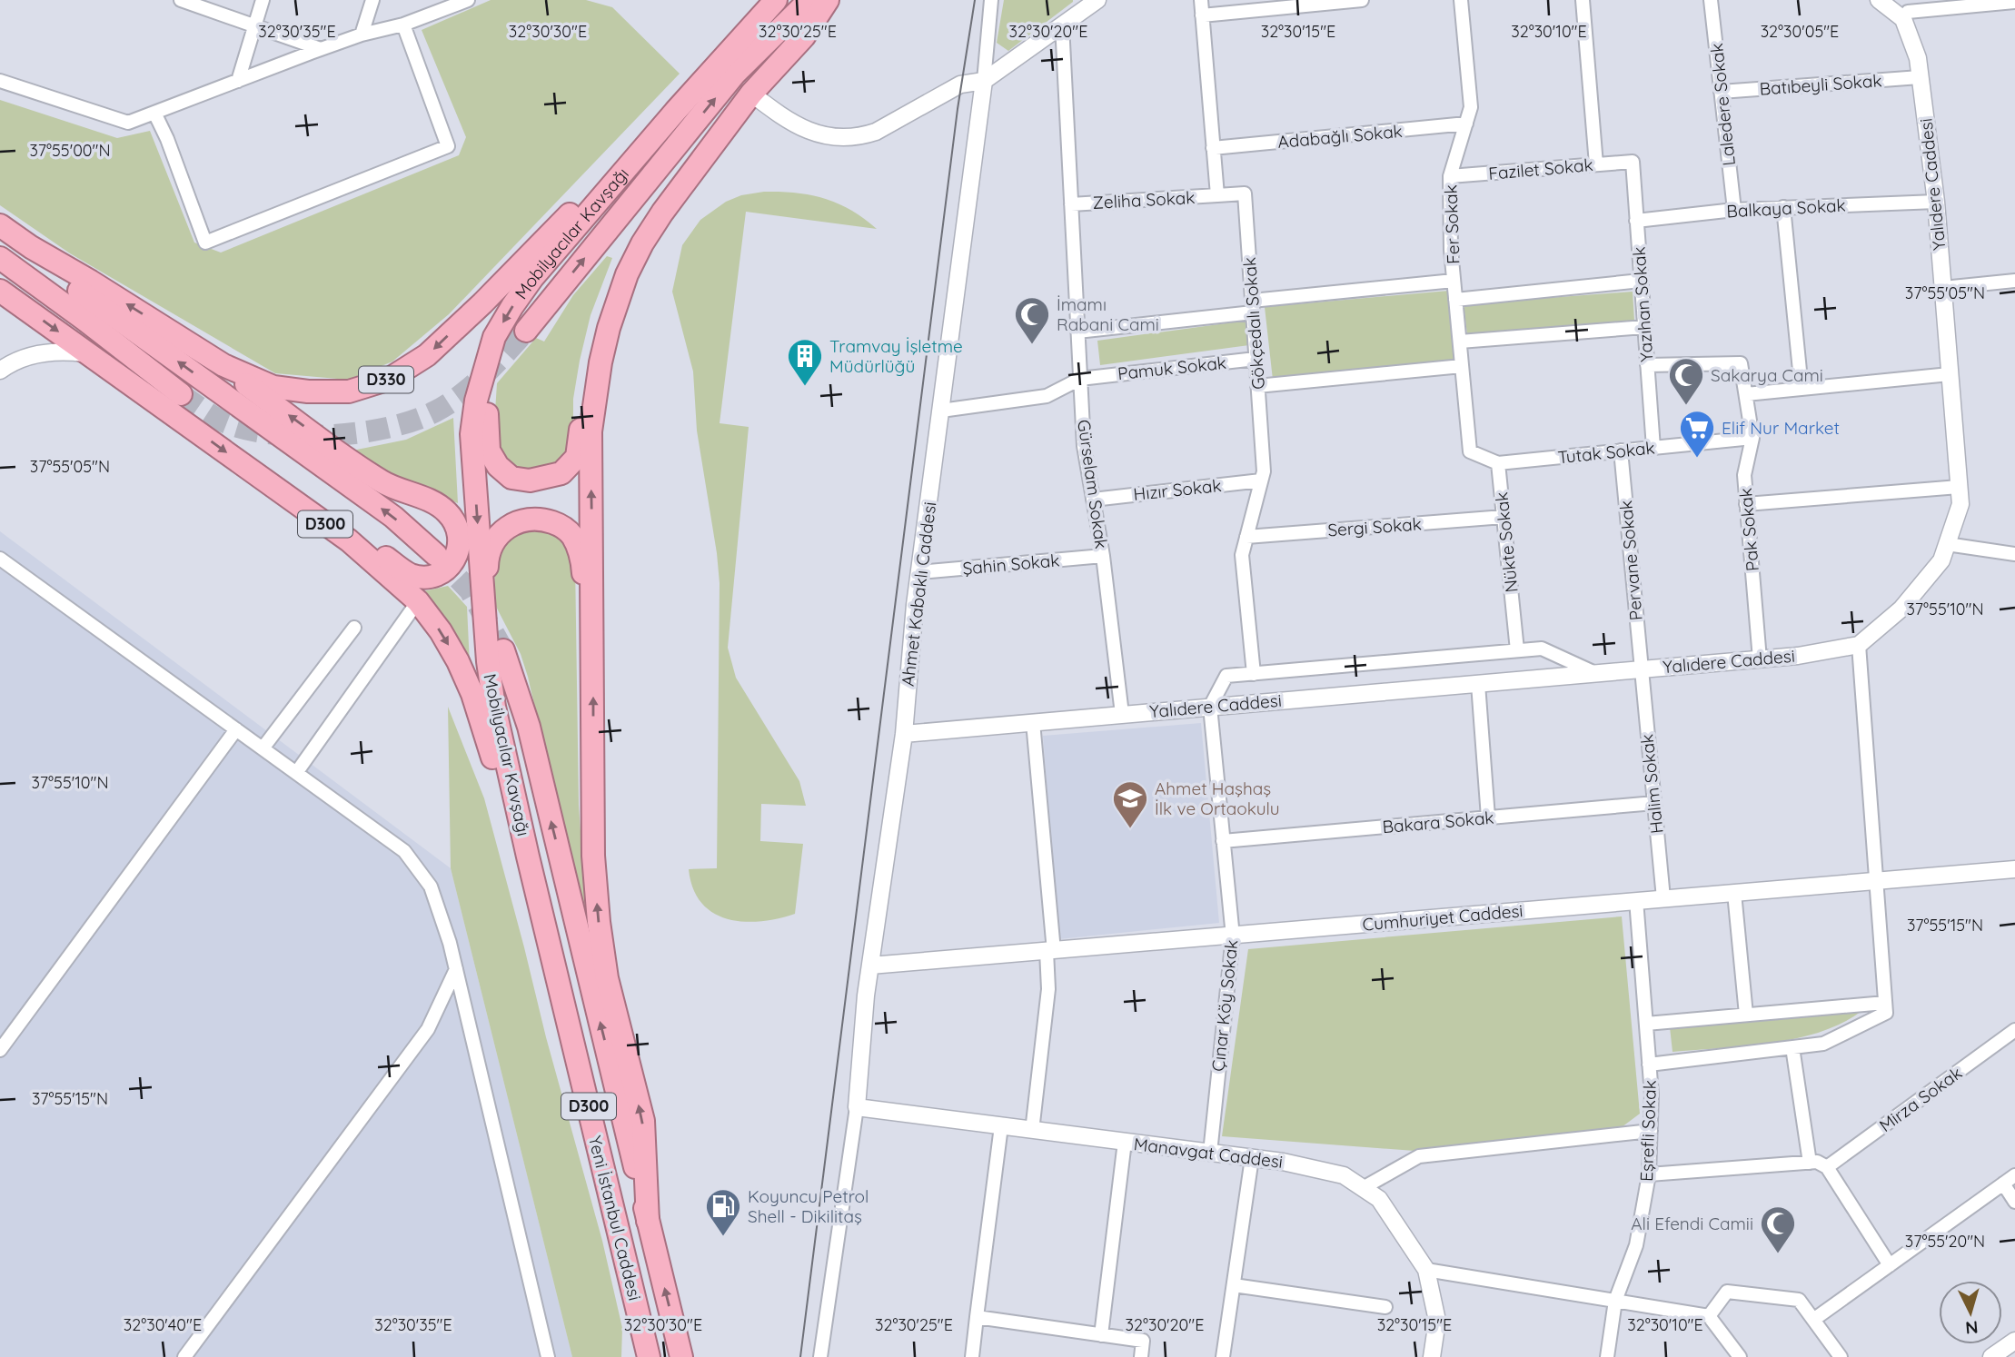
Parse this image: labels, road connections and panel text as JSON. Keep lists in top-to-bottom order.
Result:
{
  "streets": {
    "highway": [
      "Mobilyacılar Kavşağı",
      "D330",
      "D300",
      "Yeni İstanbul Caddesi"
    ],
    "street": [
      "Batıbeyli Sokak",
      "Laledere Sokak",
      "Adabağlı Sokak",
      "Fazilet Sokak",
      "Yalıdere Caddesi",
      "Zeliha Sokak",
      "Balkaya Sokak",
      "Fer Sokak",
      "Yazıhan Sokak",
      "Gökçedalı Sokak",
      "Pamuk Sokak",
      "Tutak Sokak",
      "Gürselam Sokak",
      "Hızır Sokak",
      "Sergi Sokak",
      "Pak Sokak",
      "Nükte Sokak",
      "Pervane Sokak",
      "Şahin Sokak",
      "Ahmet Kabaklı Caddesi",
      "Halim Sokak",
      "Bakara Sokak",
      "Cumhuriyet Caddesi",
      "Çınar Köy Sokak",
      "Mirza Sokak",
      "Eşrefli Sokak",
      "Manavgat Caddesi"
    ]
  },
  "crossings": [
    ["Batıbeyli Sokak", "Laledere Sokak"],
    ["Batıbeyli Sokak", "Yalıdere Caddesi"],
    ["Laledere Sokak", "Balkaya Sokak"],
    ["Adabağlı Sokak", "Fer Sokak"],
    ["Fazilet Sokak", "Fer Sokak"],
    ["Fazilet Sokak", "Yazıhan Sokak"],
    ["Yalıdere Caddesi", "Balkaya Sokak"],
    ["Yalıdere Caddesi", "Gürselam Sokak"],
    ["Yalıdere Caddesi", "Pak Sokak"],
    ["Yalıdere Caddesi", "Pervane Sokak"],
    ["Yalıdere Caddesi", "Ahmet Kabaklı Caddesi"],
    ["Yalıdere Caddesi", "Halim Sokak"],
    ["Yalıdere Caddesi", "Çınar Köy Sokak"],
    ["Zeliha Sokak", "Gökçedalı Sokak"],
    ["Zeliha Sokak", "Gürselam Sokak"],
    ["Balkaya Sokak", "Yazıhan Sokak"],
    ["Fer Sokak", "Tutak Sokak"],
    ["Fer Sokak", "Nükte Sokak"],
    ["Mobilyacılar Kavşağı", "D330"],
    ["Mobilyacılar Kavşağı", "D300"],
    ["Mobilyacılar Kavşağı", "Yeni İstanbul Caddesi"],
    ["Yazıhan Sokak", "Tutak Sokak"],
    ["Yazıhan Sokak", "Pak Sokak"],
    ["Gökçedalı Sokak", "Pamuk Sokak"],
    ["Gökçedalı Sokak", "Hızır Sokak"],
    ["Gökçedalı Sokak", "Sergi Sokak"],
    ["Pamuk Sokak", "Gürselam Sokak"],
    ["Pamuk Sokak", "Ahmet Kabaklı Caddesi"],
    ["D330", "D300"],
    ["Tutak Sokak", "Pak Sokak"],
    ["Tutak Sokak", "Nükte Sokak"],
    ["Tutak Sokak", "Pervane Sokak"],
    ["Gürselam Sokak", "Hızır Sokak"],
    ["Gürselam Sokak", "Şahin Sokak"],
    ["Sergi Sokak", "Nükte Sokak"],
    ["Pervane Sokak", "Halim Sokak"],
    ["Şahin Sokak", "Ahmet Kabaklı Caddesi"],
    ["Ahmet Kabaklı Caddesi", "Cumhuriyet Caddesi"],
    ["Ahmet Kabaklı Caddesi", "Manavgat Caddesi"],
    ["Halim Sokak", "Bakara Sokak"],
    ["Halim Sokak", "Cumhuriyet Caddesi"],
    ["Bakara Sokak", "Çınar Köy Sokak"],
    ["Cumhuriyet Caddesi", "Çınar Köy Sokak"],
    ["Cumhuriyet Caddesi", "Eşrefli Sokak"],
    ["Çınar Köy Sokak", "Manavgat Caddesi"]
  ],
  "places": {
    "mosque": ["İmamı Rabani Cami", "Sakarya Cami", "Ali Efendi Camii"],
    "building": ["Tramvay İşletme Müdürlüğü"],
    "supermarket": ["Elif Nur Market"],
    "school or university": ["Ahmet Haşhaş İlk ve Ortaokulu"],
    "fuel station": ["Koyuncu Petrol Shell - Dikilitaş"]
  },
  "north": "bottom",
  "coordinates": [
    "32°30'35\"E",
    "32°30'30\"E",
    "32°30'25\"E",
    "32°30'20\"E",
    "32°30'15\"E",
    "32°30'10\"E",
    "32°30'05\"E",
    "37°55'00\"N",
    "37°55'05\"N",
    "37°55'10\"N",
    "37°55'15\"N",
    "37°55'20\"N",
    "32°30'40\"E"
  ]
}
